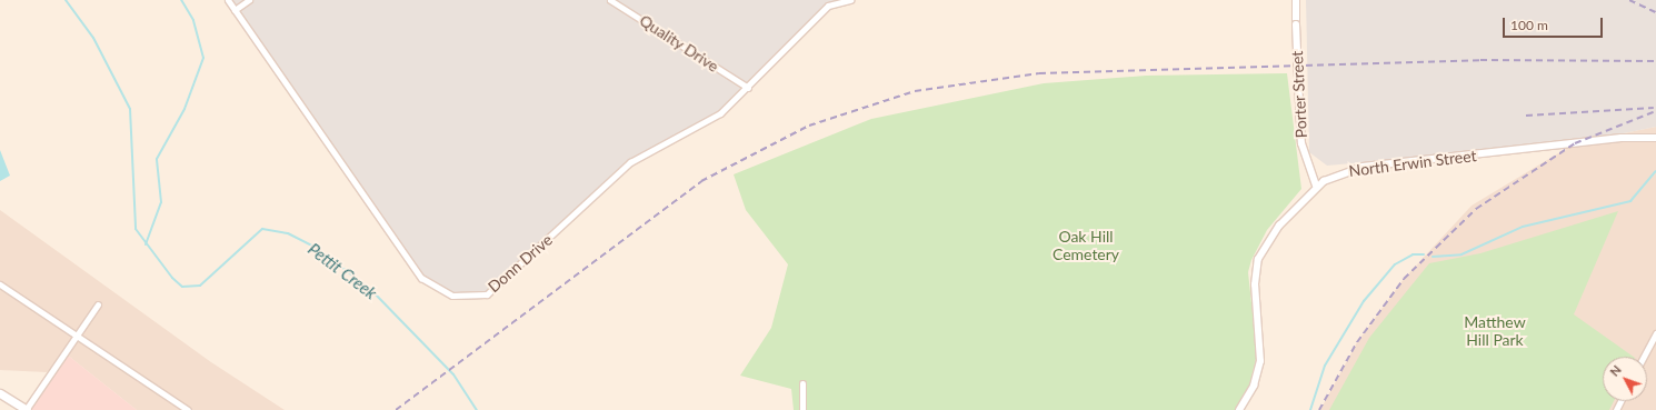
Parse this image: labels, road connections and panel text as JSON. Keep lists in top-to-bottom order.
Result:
{
  "streets": {
    "street": [
      "Quality Drive",
      "Porter Street",
      "North Erwin Street",
      "Donn Drive"
    ]
  },
  "crossings": [
    ["Quality Drive", "Donn Drive"],
    ["Porter Street", "North Erwin Street"]
  ],
  "water": ["Pettit Creek"],
  "parks": ["Oak Hill Cemetery", "Matthew Hill Park"],
  "scale_bar": "100 m",
  "north": "top left"
}
